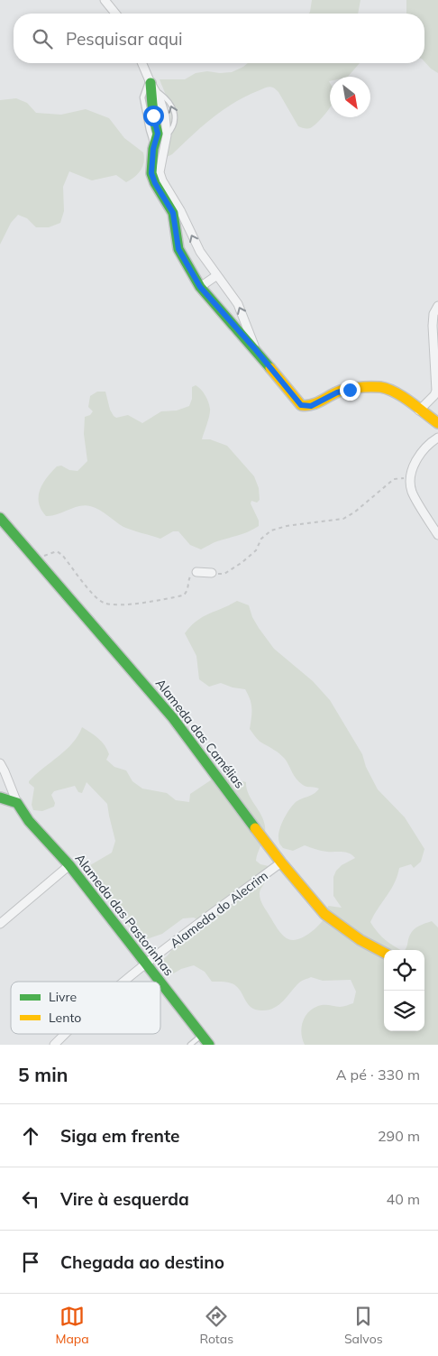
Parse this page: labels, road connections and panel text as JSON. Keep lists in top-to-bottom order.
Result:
{
  "streets": {
    "street": ["Alameda das Camélias", "Alameda do Alecrim", "Alameda das Pastorinhas"]
  },
  "crossings": [
    ["Alameda das Camélias", "Alameda do Alecrim"],
    ["Alameda do Alecrim", "Alameda das Pastorinhas"]
  ],
  "legend": ["Livre", "Lento"],
  "north": "bottom right",
  "page": {
    "search": "Pesquisar aqui",
    "heading": ["5 min", "A pé · 330 m"],
    "list": [
      ["Siga em frente", "290 m"],
      ["Vire à esquerda", "40 m"],
      "Chegada ao destino"
    ],
    "nav": ["Mapa", "Rotas", "Salvos"]
  }
}
